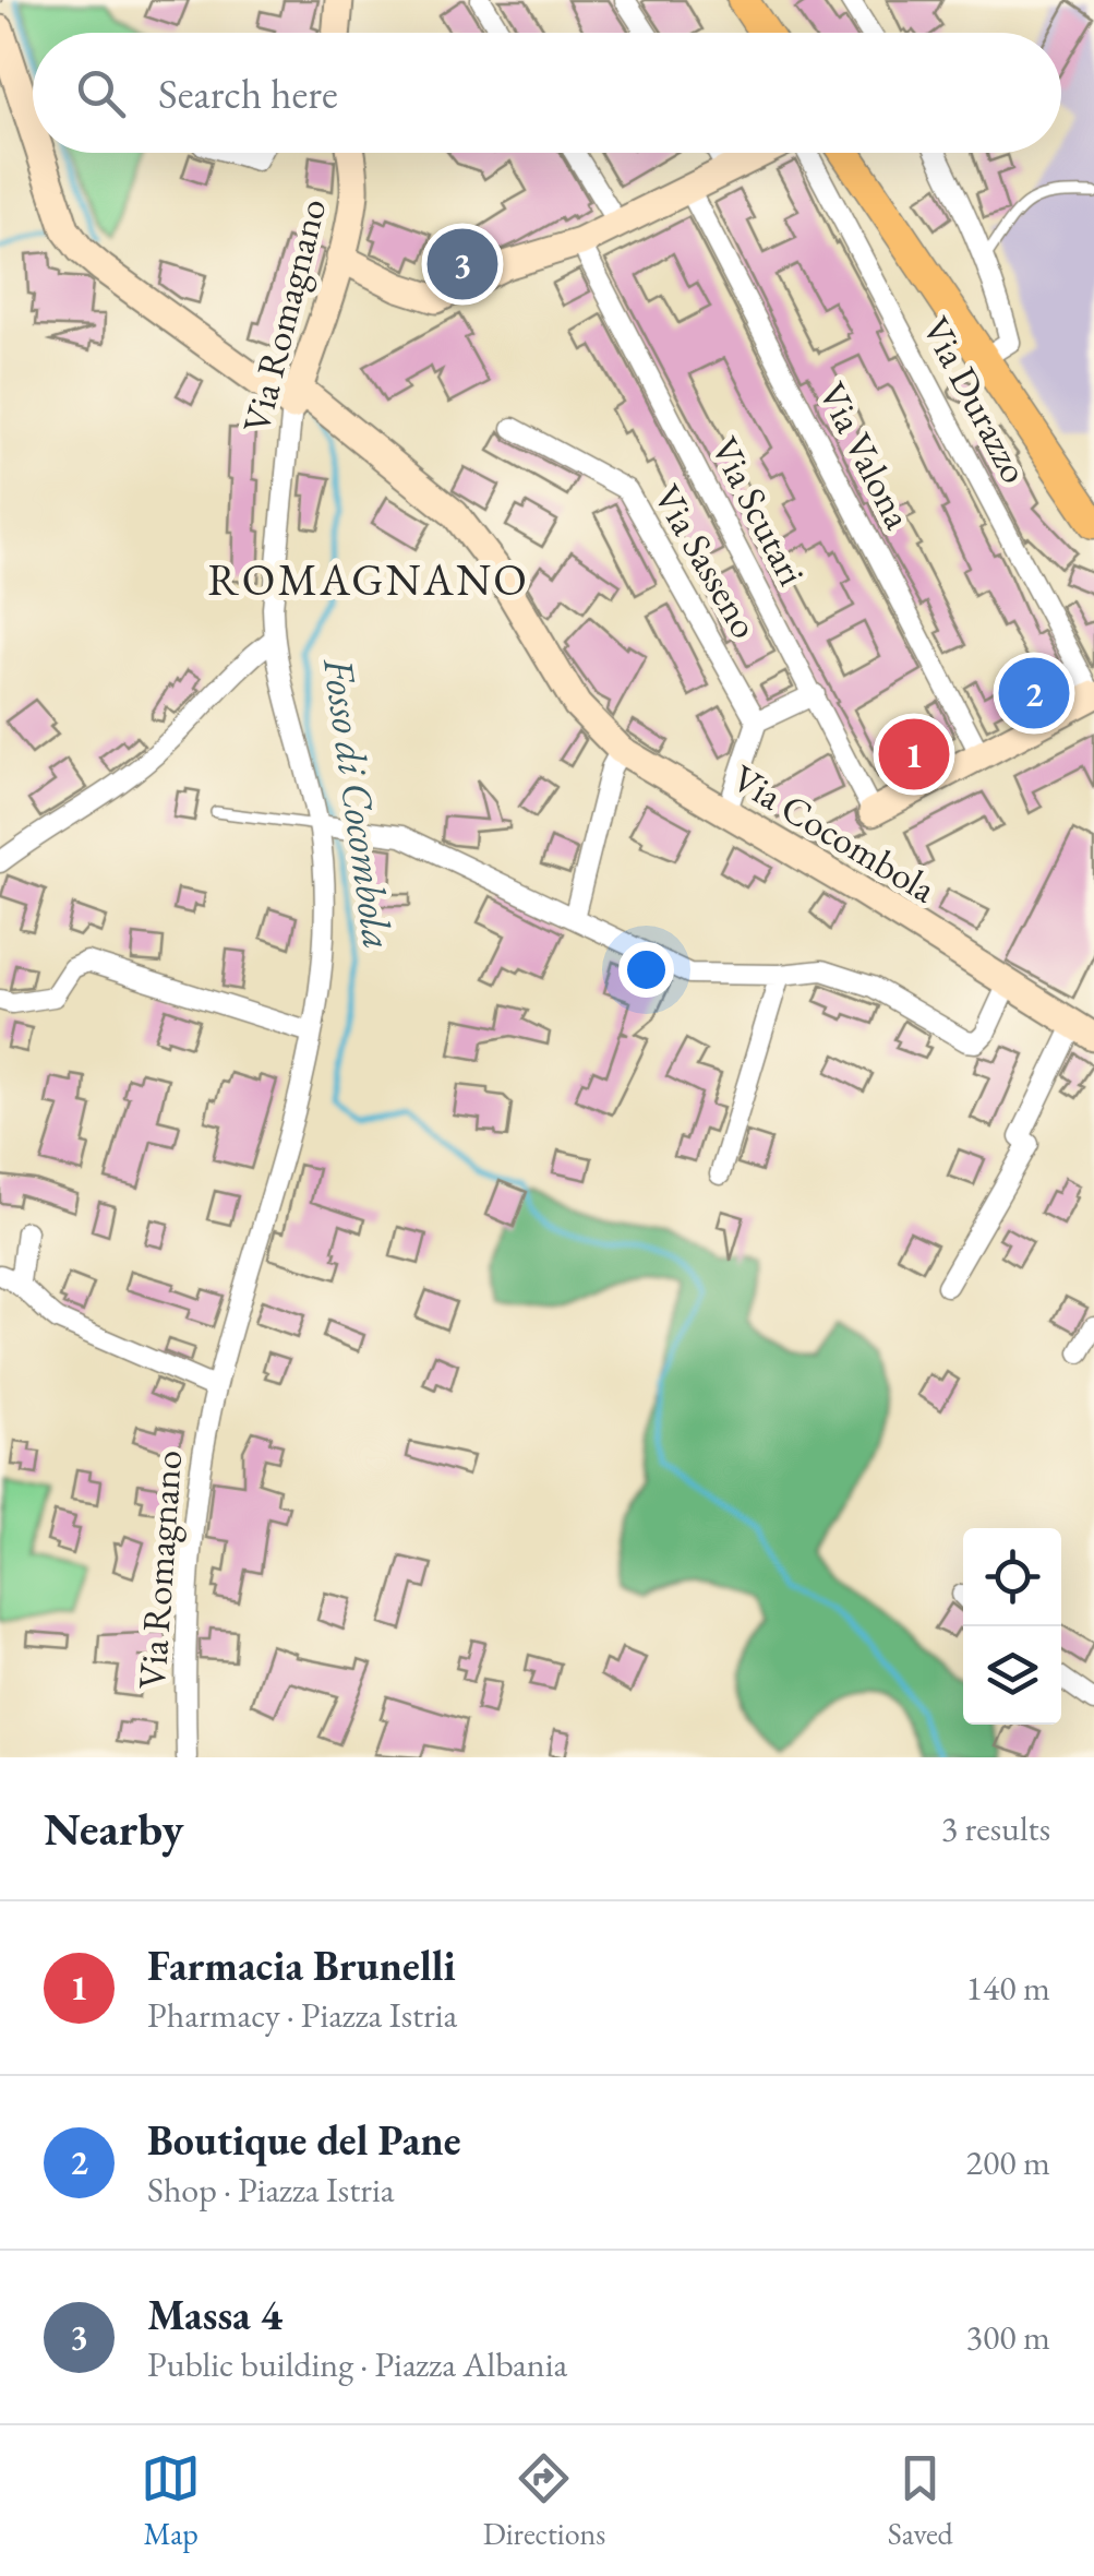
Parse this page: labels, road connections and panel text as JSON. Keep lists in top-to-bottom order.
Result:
{
  "streets": {
    "street": [
      "Via Romagnano",
      "Via Durazzo",
      "Via Valona",
      "Via Scutari",
      "Via Sasseno",
      "Via Cocombola"
    ]
  },
  "crossings": [
    ["Via Romagnano", "Via Cocombola"]
  ],
  "districts": ["ROMAGNANO"],
  "water": ["Fosso di Cocombola"],
  "page": {
    "search": "Search here",
    "pins": ["3", "2", "1"],
    "heading": ["Nearby", "3 results"],
    "list": [
      {
        "mark": "1",
        "name": "Farmacia Brunelli",
        "note": "Pharmacy · Piazza Istria",
        "value": "140 m"
      },
      {
        "mark": "2",
        "name": "Boutique del Pane",
        "note": "Shop · Piazza Istria",
        "value": "200 m"
      },
      {
        "mark": "3",
        "name": "Massa 4",
        "note": "Public building · Piazza Albania",
        "value": "300 m"
      }
    ],
    "nav": ["Map", "Directions", "Saved"]
  }
}
